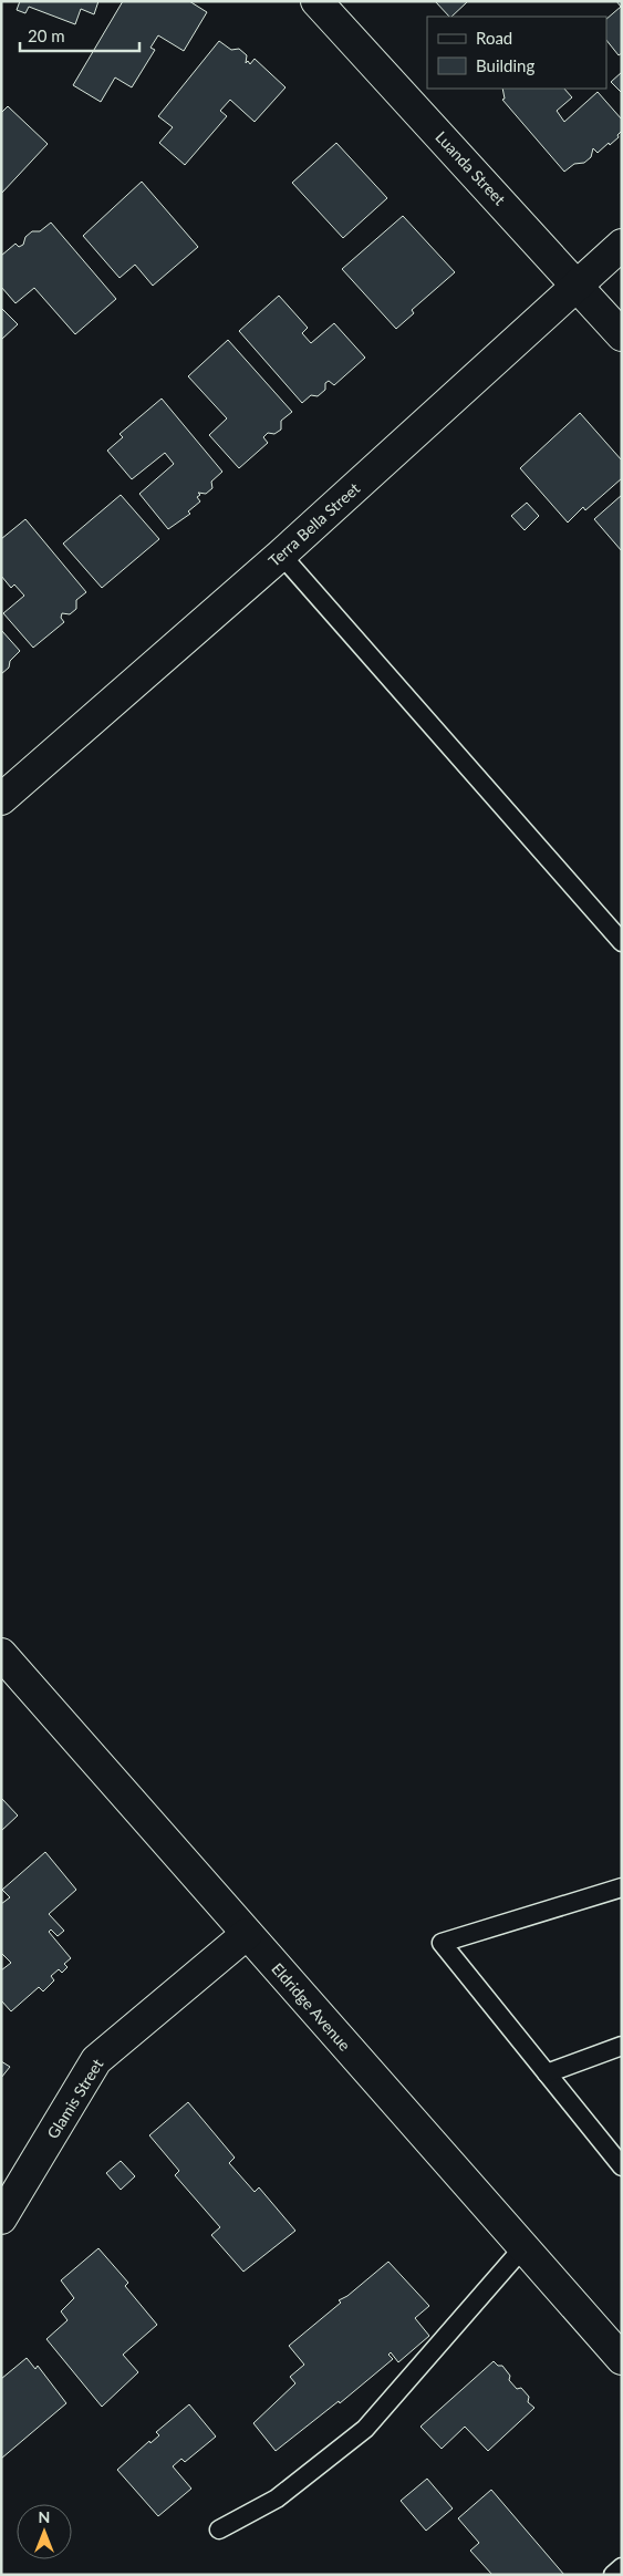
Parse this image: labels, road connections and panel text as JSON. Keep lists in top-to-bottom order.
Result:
{
  "streets": {
    "street": [
      "Luanda Street",
      "Terra Bella Street",
      "Eldridge Avenue",
      "Glamis Street"
    ]
  },
  "crossings": [
    ["Luanda Street", "Terra Bella Street"],
    ["Eldridge Avenue", "Glamis Street"]
  ],
  "legend": ["Road", "Building"],
  "scale_bar": "20 m",
  "north": "top"
}
